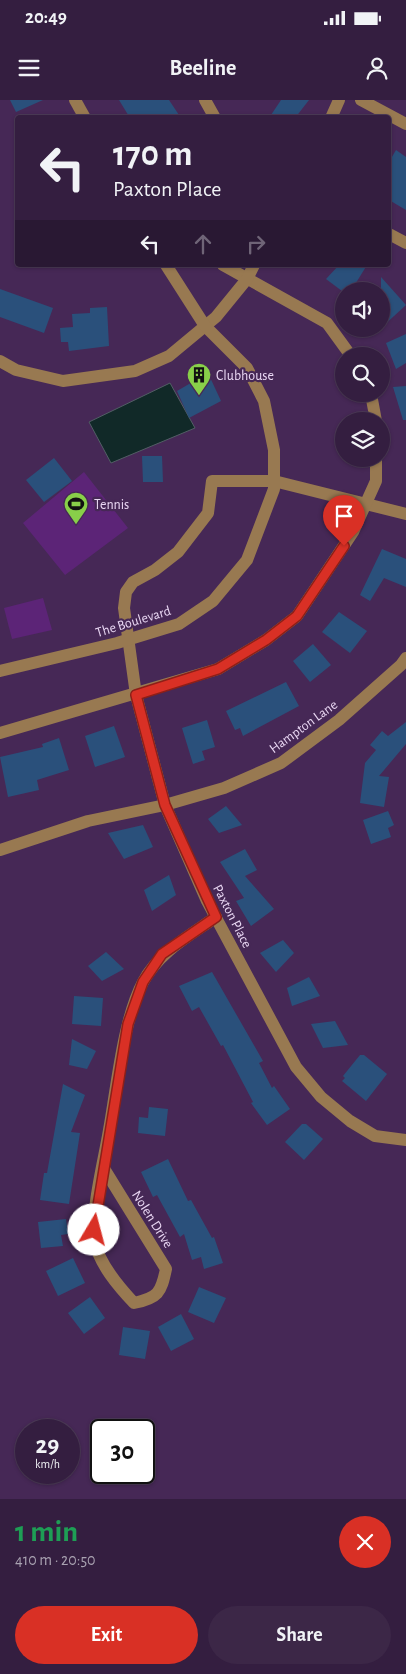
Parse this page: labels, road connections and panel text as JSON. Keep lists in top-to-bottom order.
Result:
{
  "streets": {
    "street": [
      "The Boulevard",
      "Hampton Lane",
      "Paxton Place",
      "Nolen Drive"
    ]
  },
  "crossings": [
    ["The Boulevard", "Paxton Place"],
    ["Hampton Lane", "Paxton Place"],
    ["Paxton Place", "Nolen Drive"]
  ],
  "places": {
    "building": ["Clubhouse"],
    "sports": ["Tennis"]
  },
  "page": {
    "status": "20:49",
    "header": "Beeline",
    "turn": ["170 m", "Paxton Place"],
    "speed": "29 km/h",
    "limit": "30",
    "heading": ["1 min", "410 m · 20:50"],
    "buttons": ["Exit", "Share"]
  }
}
